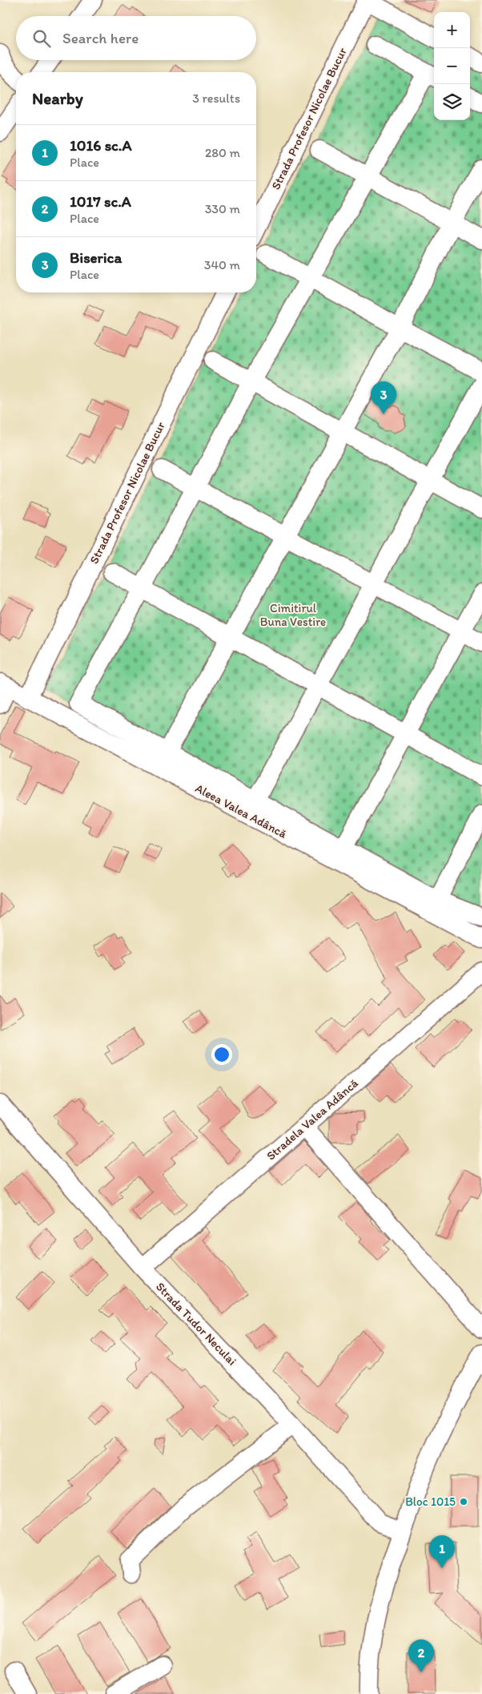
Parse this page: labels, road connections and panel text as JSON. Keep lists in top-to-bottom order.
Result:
{
  "streets": {
    "street": [
      "Strada Profesor Nicolae Bucur",
      "Aleea Valea Adâncă",
      "Stradela Valea Adâncă",
      "Strada Tudor Neculai"
    ]
  },
  "crossings": [
    ["Strada Profesor Nicolae Bucur", "Aleea Valea Adâncă"],
    ["Stradela Valea Adâncă", "Strada Tudor Neculai"]
  ],
  "parks": ["Cimitirul Buna Vestire"],
  "places": ["Bloc 1015"],
  "page": {
    "map_buttons": ["+", "−"],
    "search": "Search here",
    "heading": ["Nearby", "3 results"],
    "list": [
      {
        "mark": "1",
        "name": "1016 sc.A",
        "note": "Place",
        "value": "280 m"
      },
      {
        "mark": "2",
        "name": "1017 sc.A",
        "note": "Place",
        "value": "330 m"
      },
      {
        "mark": "3",
        "name": "Biserica",
        "note": "Place",
        "value": "340 m"
      }
    ],
    "pins": ["3", "1", "2"]
  }
}
